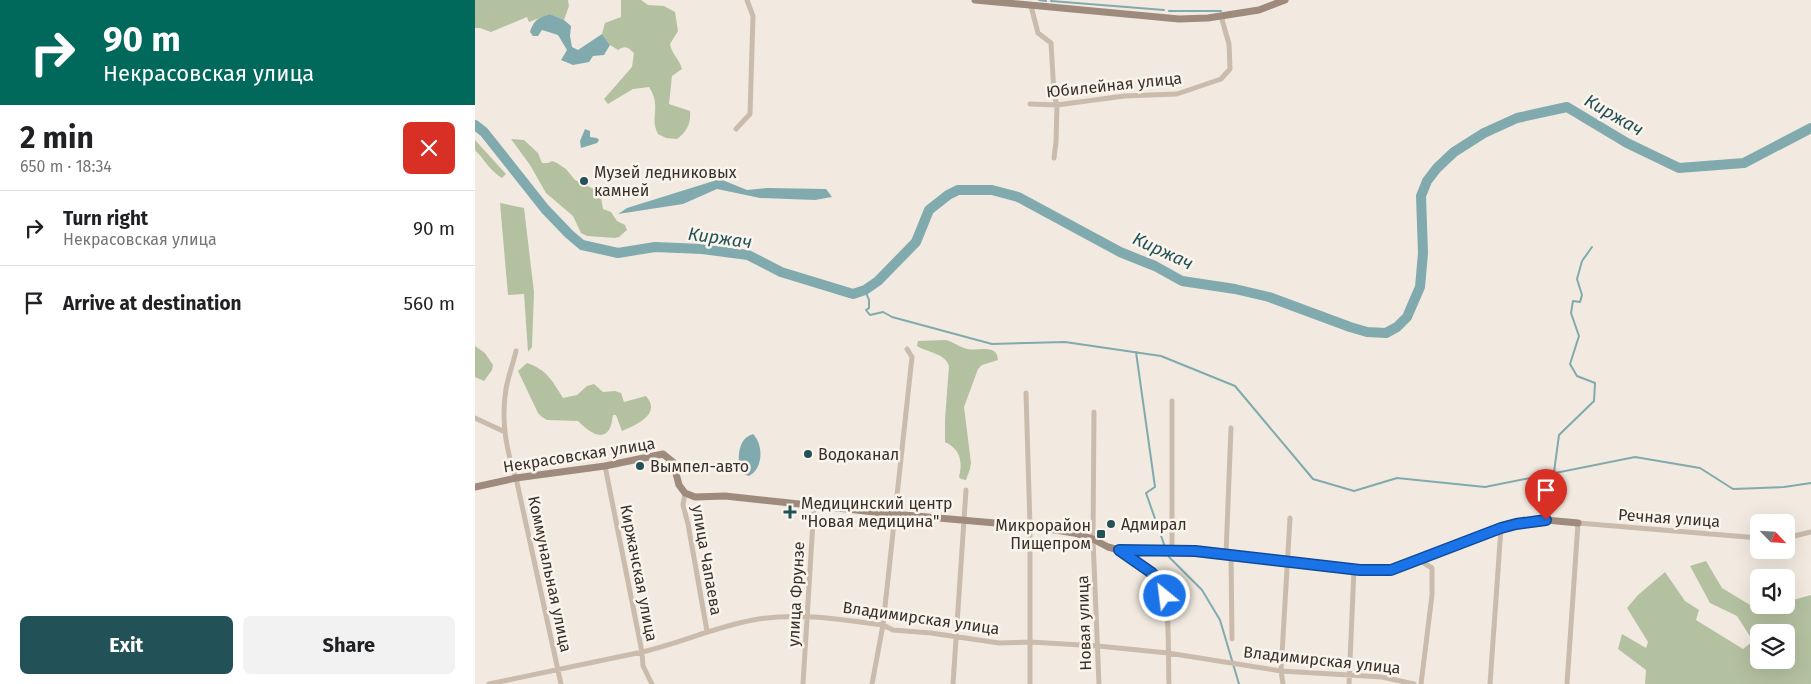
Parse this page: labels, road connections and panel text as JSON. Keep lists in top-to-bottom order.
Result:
{
  "streets": {
    "street": [
      "Юбилейная улица",
      "Некрасовская улица",
      "Речная улица",
      "улица Чапаева",
      "Киржачская улица",
      "Коммунальная улица",
      "улица Фрунзе",
      "Владимирская улица",
      "Новая улица"
    ]
  },
  "crossings": [
    ["Некрасовская улица", "улица Чапаева"],
    ["Некрасовская улица", "Киржачская улица"],
    ["Некрасовская улица", "Коммунальная улица"],
    ["улица Чапаева", "Владимирская улица"],
    ["Киржачская улица", "Владимирская улица"],
    ["Коммунальная улица", "Владимирская улица"],
    ["улица Фрунзе", "Владимирская улица"],
    ["Владимирская улица", "Новая улица"]
  ],
  "water": ["Киржач"],
  "places": {
    "other": [
      "Музей ледниковых камней",
      "Водоканал",
      "Вымпел-авто",
      "Адмирал"
    ],
    "health": ["Медицинский центр \"Новая медицина\""],
    "transit": ["Микрорайон Пищепром"]
  },
  "north": "bottom right",
  "page": {
    "turn": ["90 m", "Некрасовская улица"],
    "heading": ["2 min", "650 m · 18:34"],
    "list": [
      {
        "name": "Turn right",
        "note": "Некрасовская улица",
        "value": "90 m"
      },
      {
        "name": "Arrive at destination",
        "value": "560 m"
      }
    ],
    "buttons": ["Exit", "Share"]
  }
}
